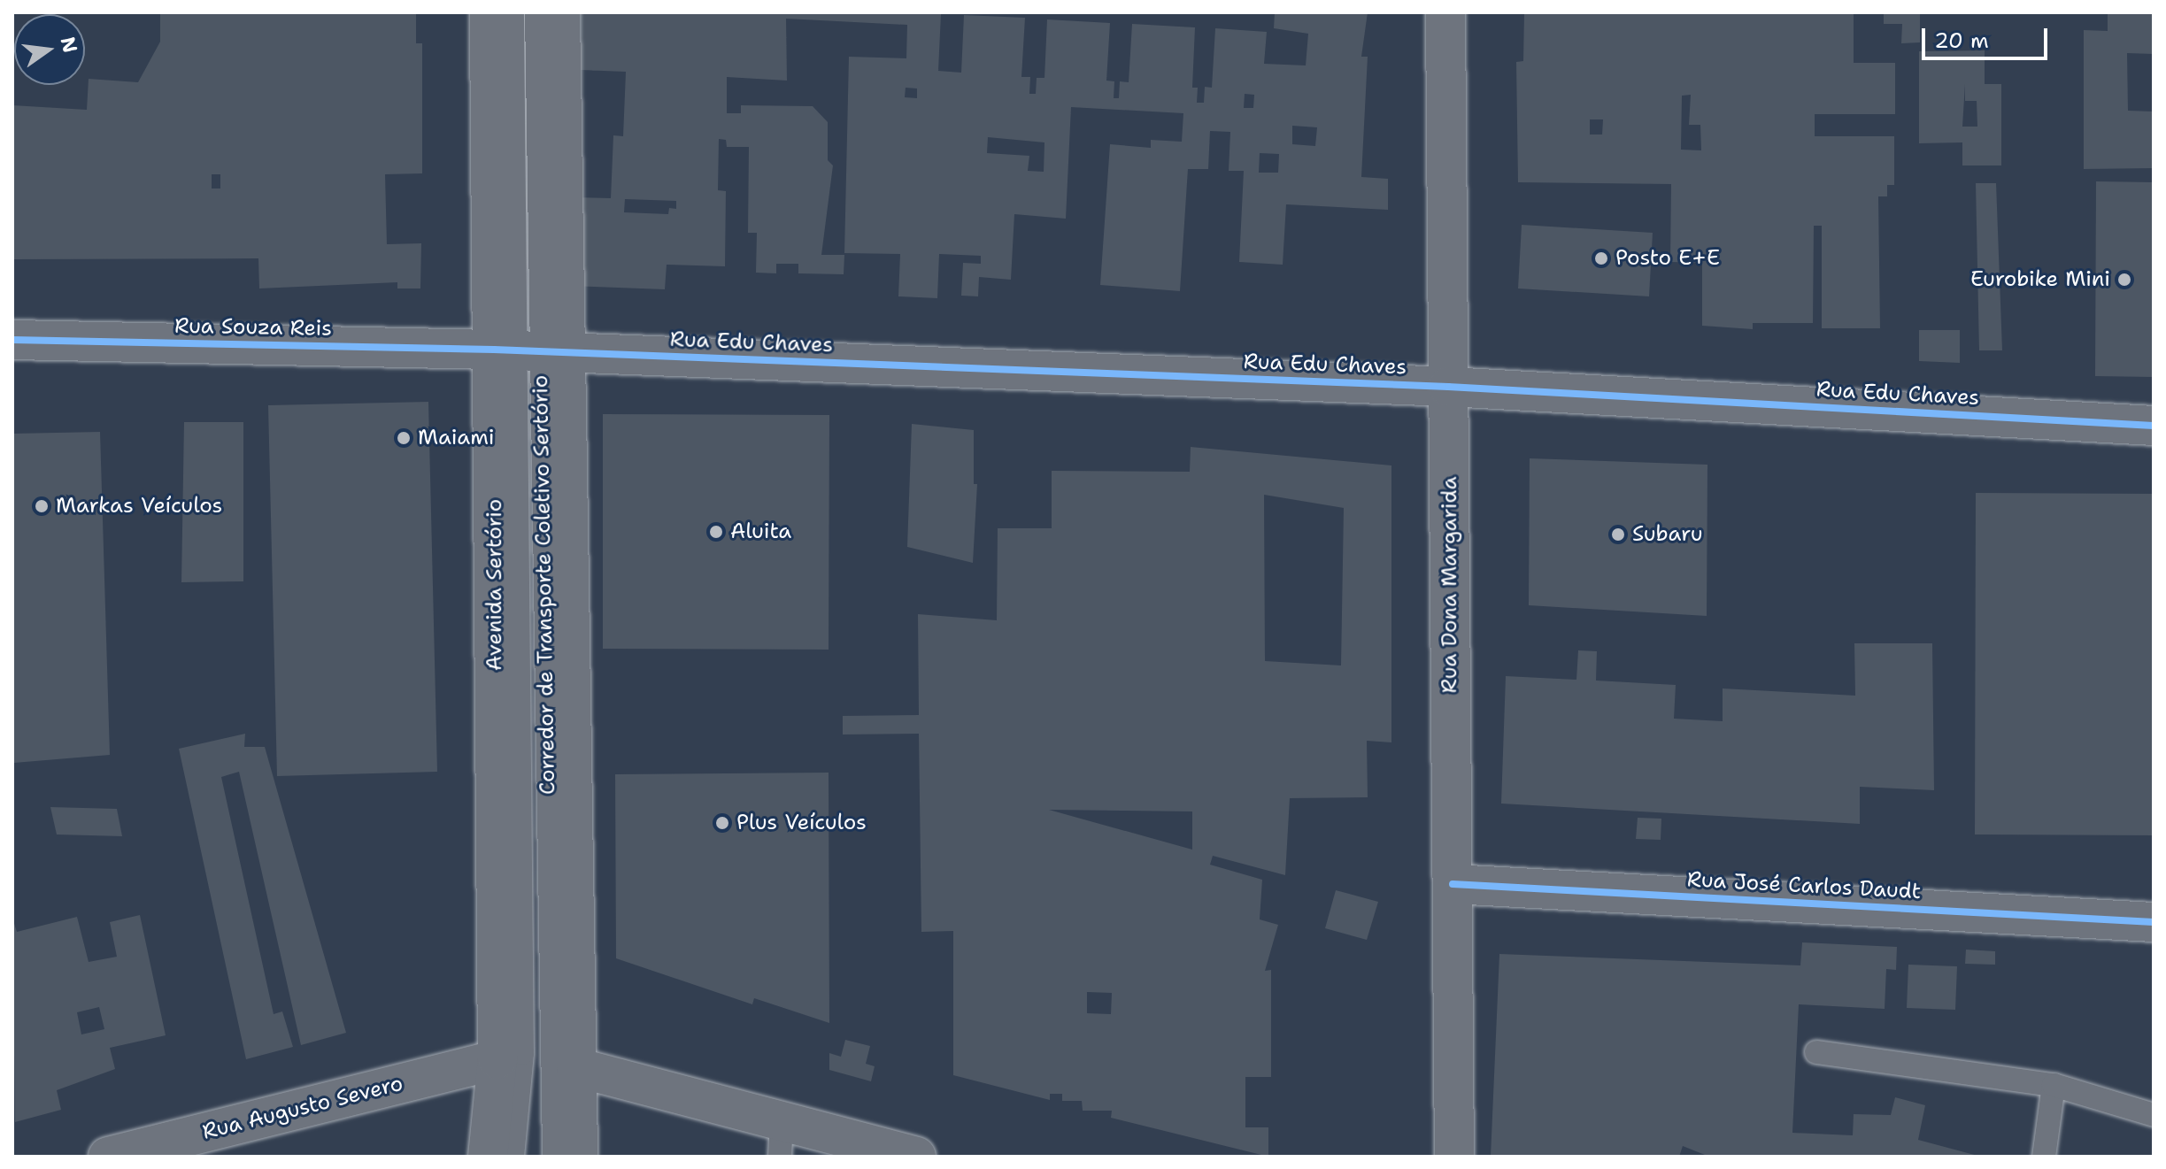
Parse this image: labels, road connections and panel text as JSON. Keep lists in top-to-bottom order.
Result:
{
  "streets": {
    "main road": [
      "Rua Souza Reis",
      "Rua Edu Chaves",
      "Avenida Sertório",
      "Rua Dona Margarida",
      "Rua José Carlos Daudt",
      "Rua Augusto Severo"
    ],
    "lane": ["Corredor de Transporte Coletivo Sertório"]
  },
  "crossings": [
    ["Rua Souza Reis", "Rua Edu Chaves"],
    ["Rua Souza Reis", "Avenida Sertório"],
    ["Rua Souza Reis", "Corredor de Transporte Coletivo Sertório"],
    ["Rua Edu Chaves", "Avenida Sertório"],
    ["Rua Edu Chaves", "Corredor de Transporte Coletivo Sertório"],
    ["Rua Edu Chaves", "Rua Dona Margarida"],
    ["Avenida Sertório", "Corredor de Transporte Coletivo Sertório"],
    ["Avenida Sertório", "Rua Augusto Severo"],
    ["Rua Dona Margarida", "Rua José Carlos Daudt"]
  ],
  "places": [
    "Posto E+E",
    "Eurobike Mini",
    "Maiami",
    "Markas Veículos",
    "Aluita",
    "Subaru",
    "Plus Veículos"
  ],
  "scale_bar": "20 m",
  "north": "right"
}
